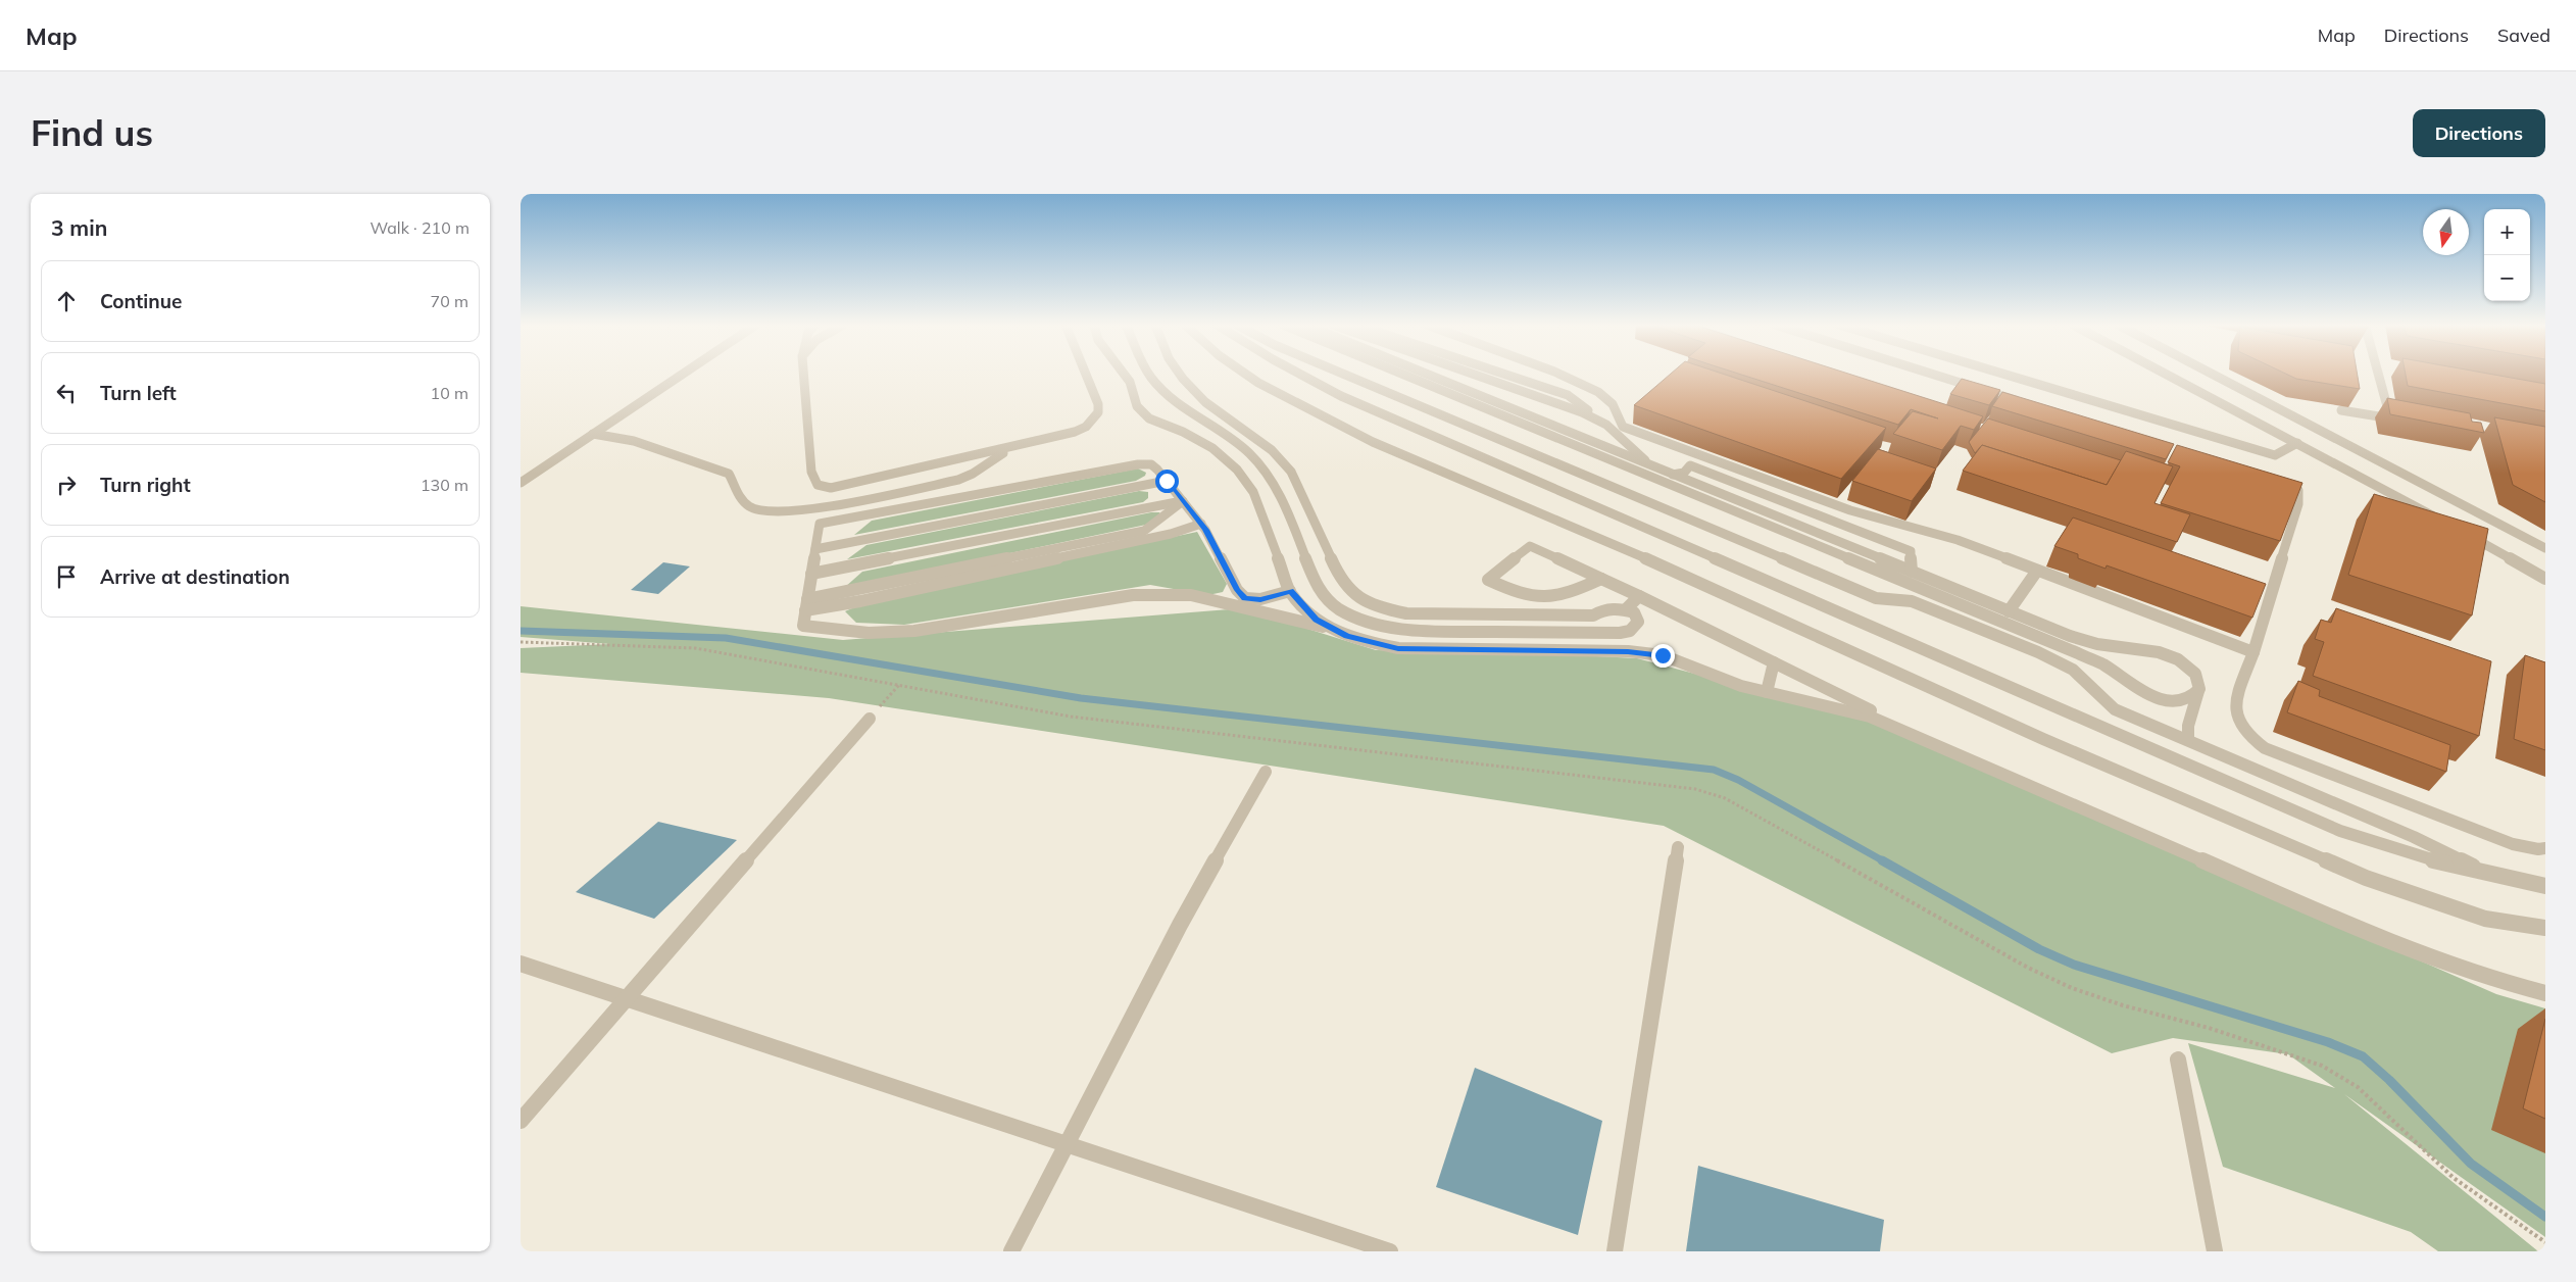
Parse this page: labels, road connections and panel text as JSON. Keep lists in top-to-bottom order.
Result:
{
  "north": "bottom",
  "page": {
    "header": "Map",
    "nav": ["Map", "Directions", "Saved"],
    "buttons": "Directions",
    "title": "Find us",
    "heading": ["3 min", "Walk · 210 m"],
    "map_buttons": ["+", "−"],
    "list": [
      ["Continue", "70 m"],
      ["Turn left", "10 m"],
      ["Turn right", "130 m"],
      "Arrive at destination"
    ]
  }
}
